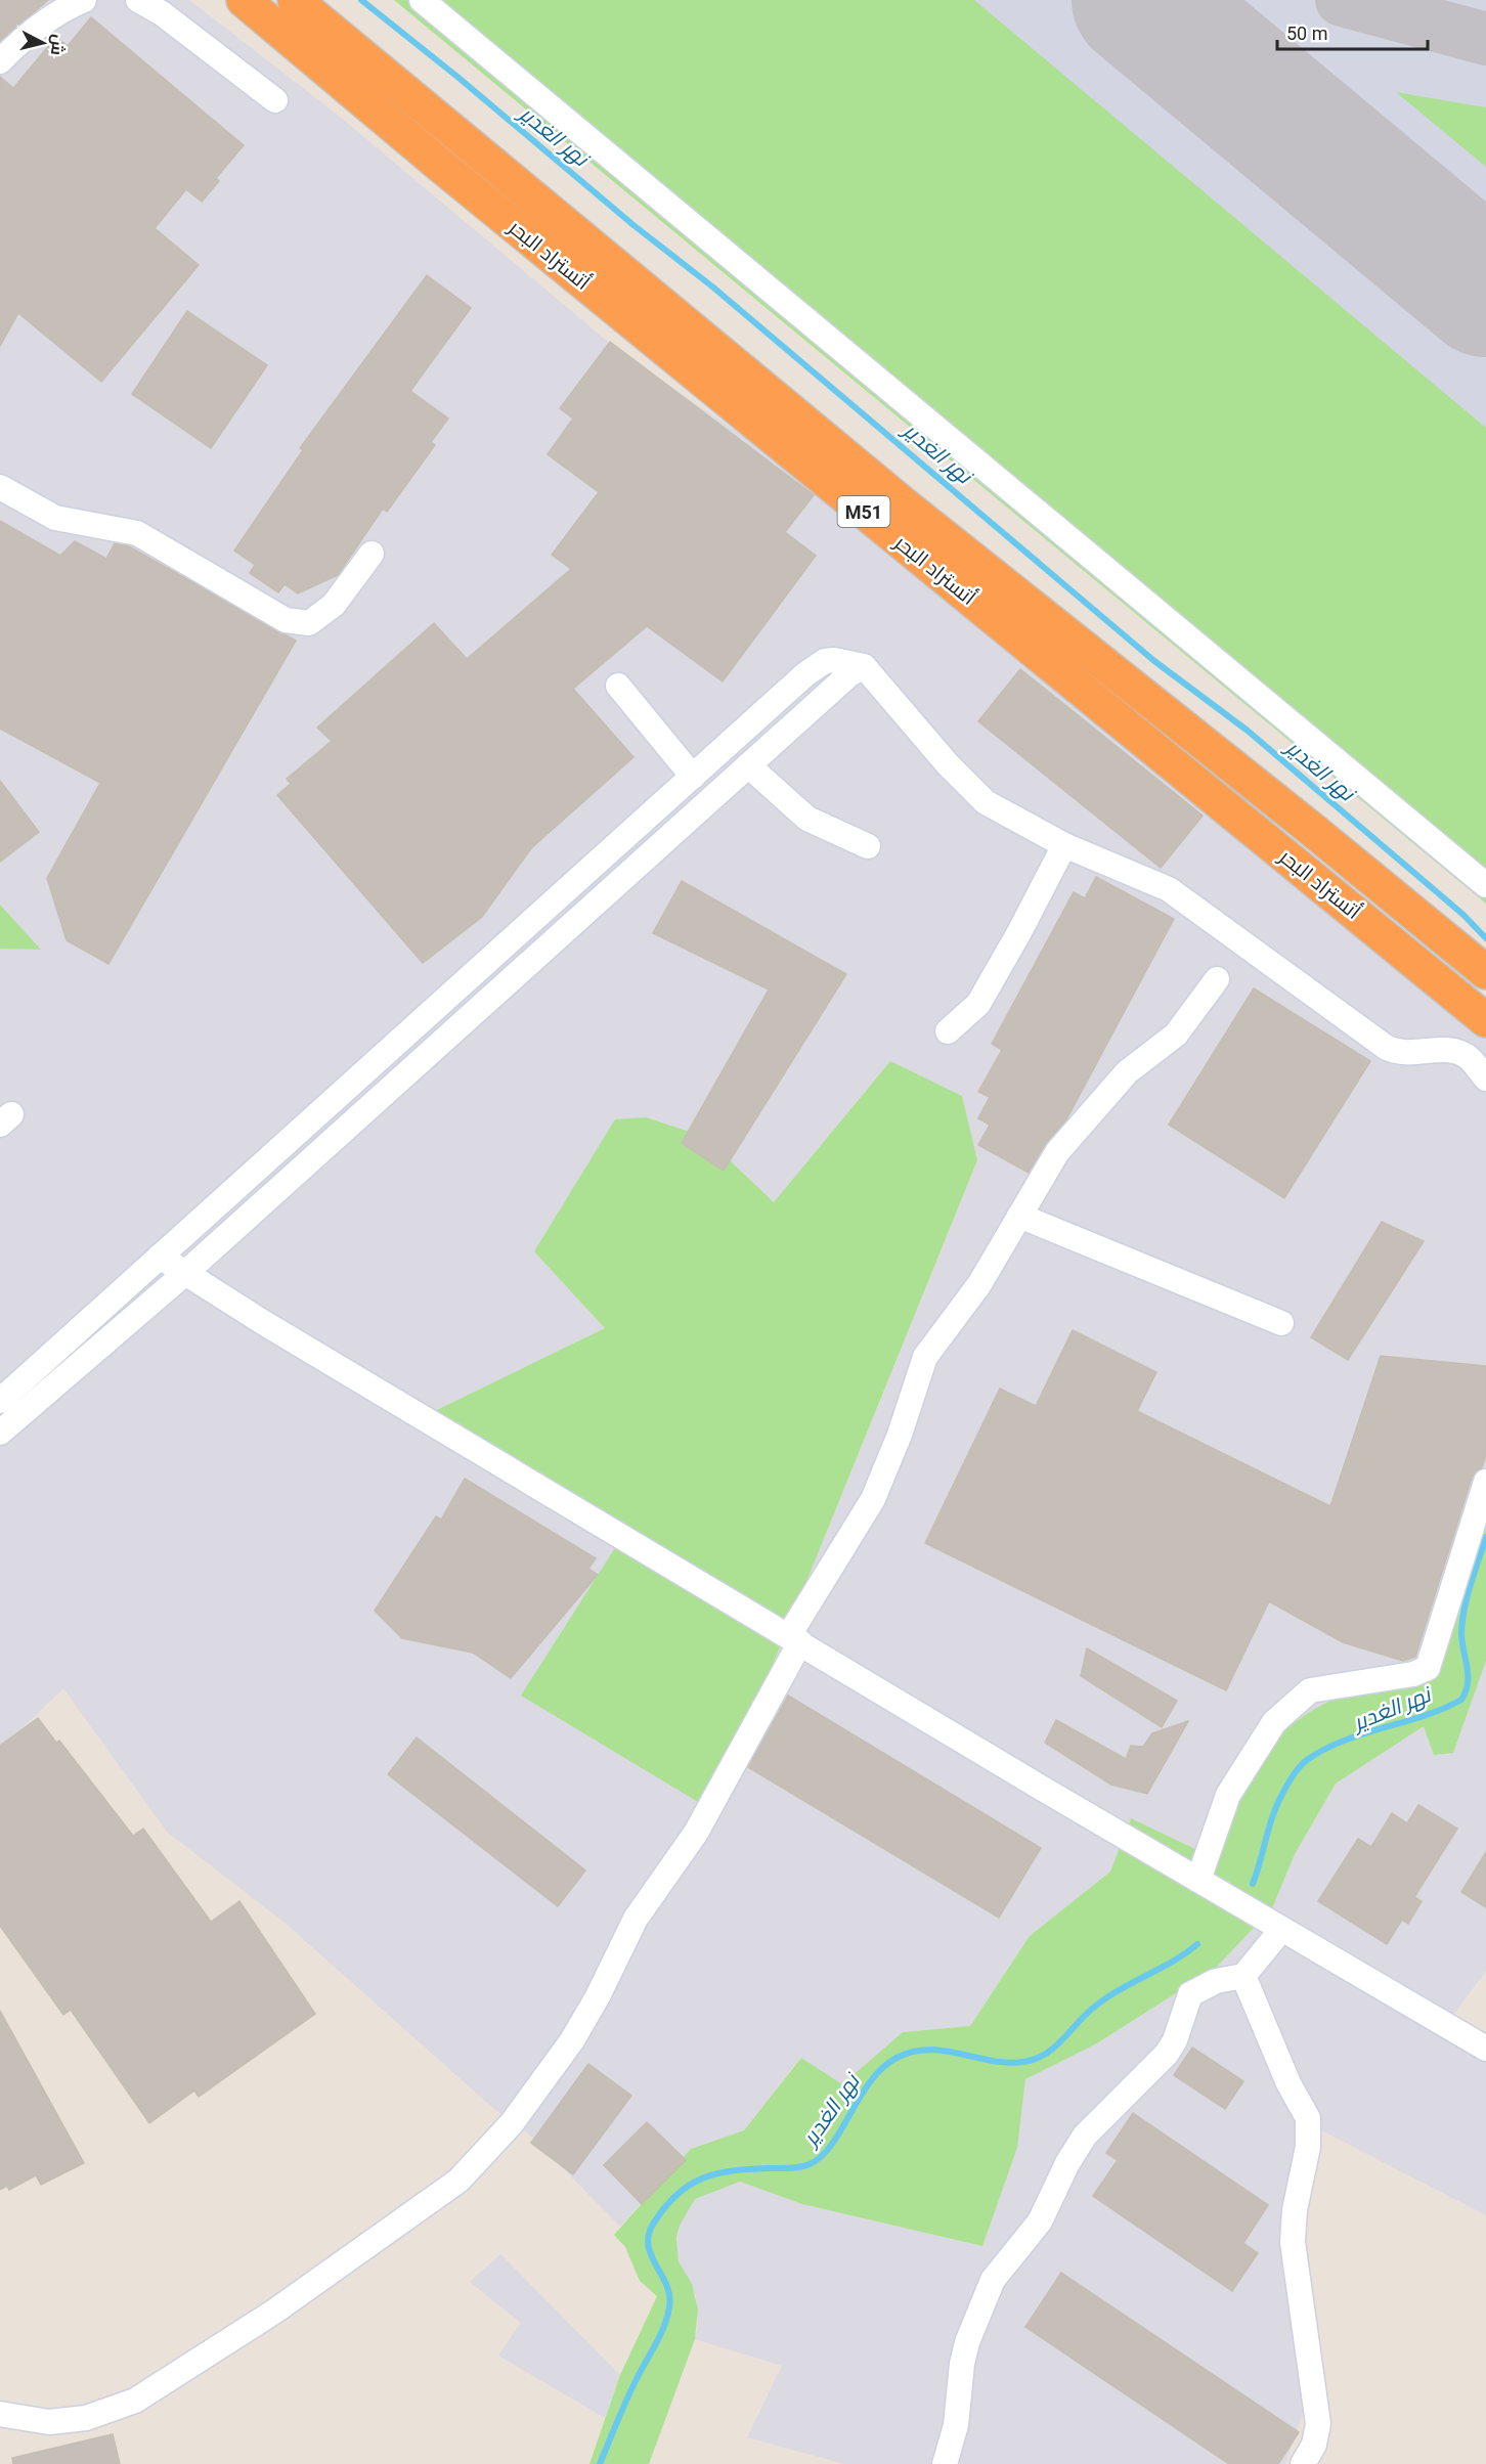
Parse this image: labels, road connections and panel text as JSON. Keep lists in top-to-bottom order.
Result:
{
  "streets": {
    "highway": ["أتستراد البحر", "M51"]
  },
  "water": ["نهر الغدير"],
  "scale_bar": "50 m",
  "north": "right"
}
